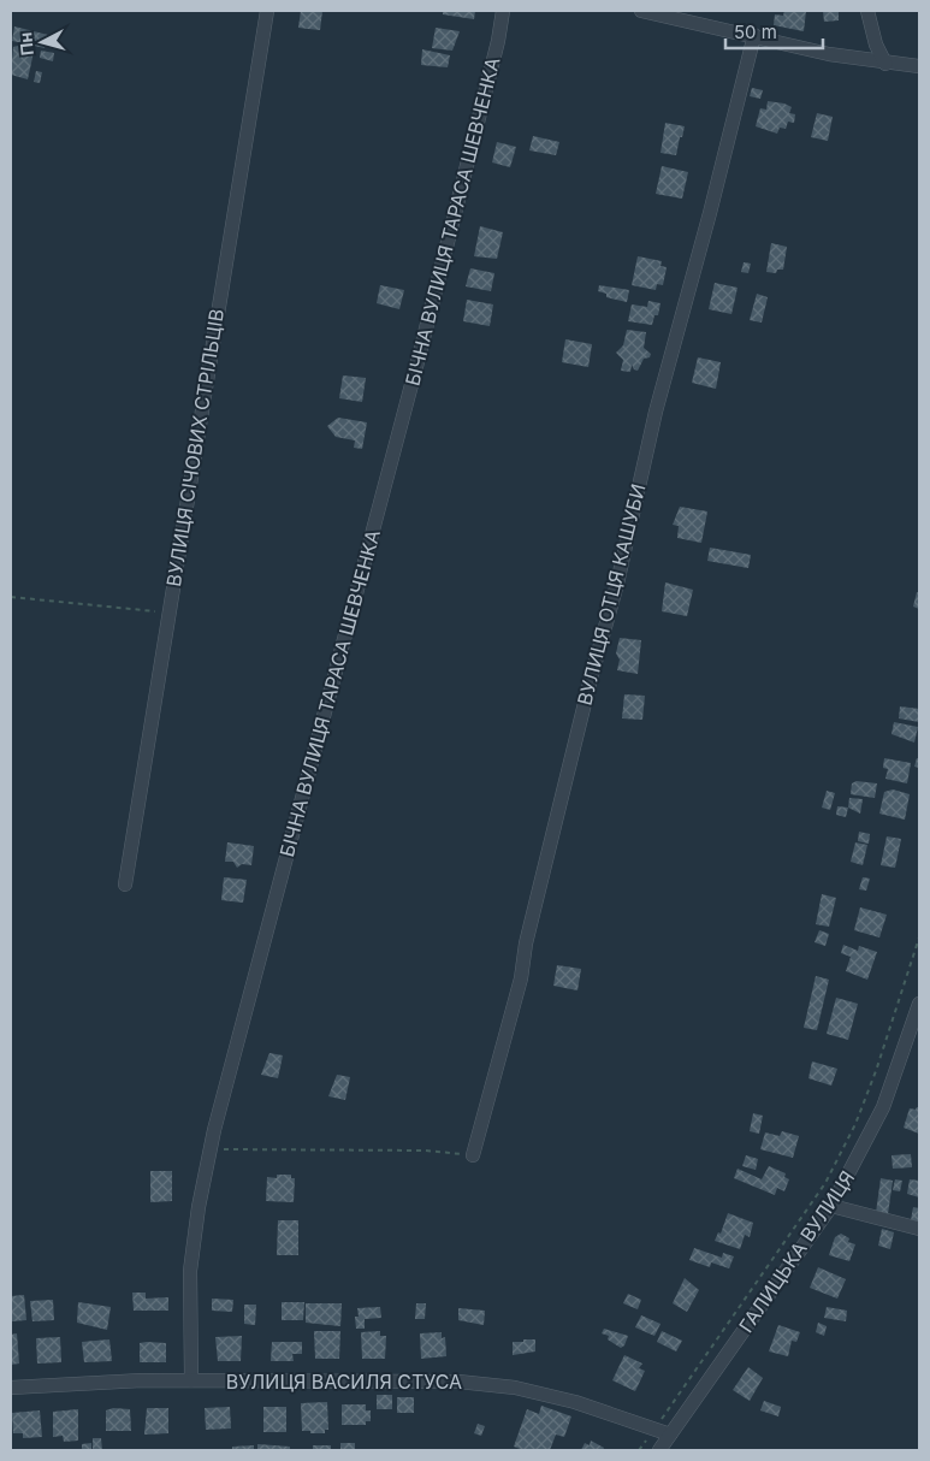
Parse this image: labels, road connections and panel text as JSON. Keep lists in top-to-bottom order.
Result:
{
  "streets": {
    "street": [
      "БІЧНА ВУЛИЦЯ ТАРАСА ШЕВЧЕНКА",
      "ВУЛИЦЯ СІЧОВИХ СТРІЛЬЦІВ",
      "ВУЛИЦЯ ОТЦЯ КАШУБИ",
      "ГАЛИЦЬКА ВУЛИЦЯ",
      "ВУЛИЦЯ ВАСИЛЯ СТУСА"
    ]
  },
  "crossings": [
    ["БІЧНА ВУЛИЦЯ ТАРАСА ШЕВЧЕНКА", "ВУЛИЦЯ ВАСИЛЯ СТУСА"],
    ["ГАЛИЦЬКА ВУЛИЦЯ", "ВУЛИЦЯ ВАСИЛЯ СТУСА"]
  ],
  "scale_bar": "50 m",
  "north": "left"
}
